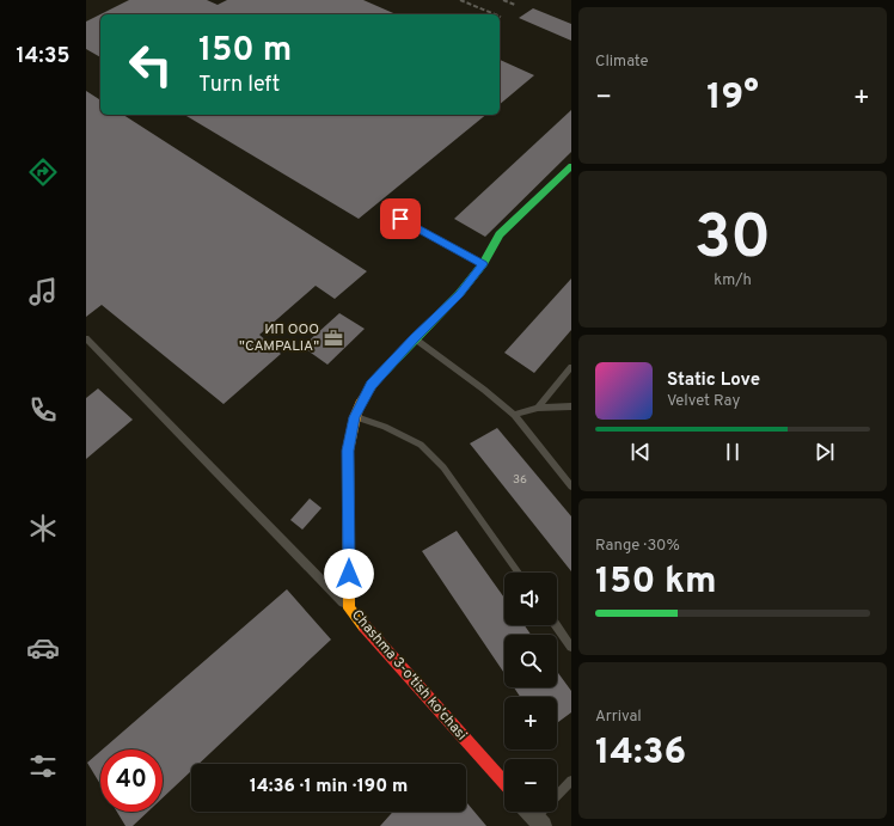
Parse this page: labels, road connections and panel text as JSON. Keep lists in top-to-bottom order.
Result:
{
  "streets": {
    "street": ["Chashma 3-o'tish ko'chasi"]
  },
  "places": {
    "office": ["ИП ООО \"CAMPALIA\""]
  },
  "house_numbers": ["36"],
  "page": {
    "tabs": "14:35",
    "tile": [
      "Climate",
      ["30", "km/h"],
      ["Range · 30%", "150 km"],
      ["Arrival", "14:36"]
    ],
    "turn": ["150 m", "Turn left"],
    "heat": ["−", "19°", "+"],
    "song": ["Static Love", "Velvet Ray"],
    "map_buttons": ["+", "−"],
    "limit": "40",
    "trip": "14:36 · 1 min · 190 m"
  }
}
